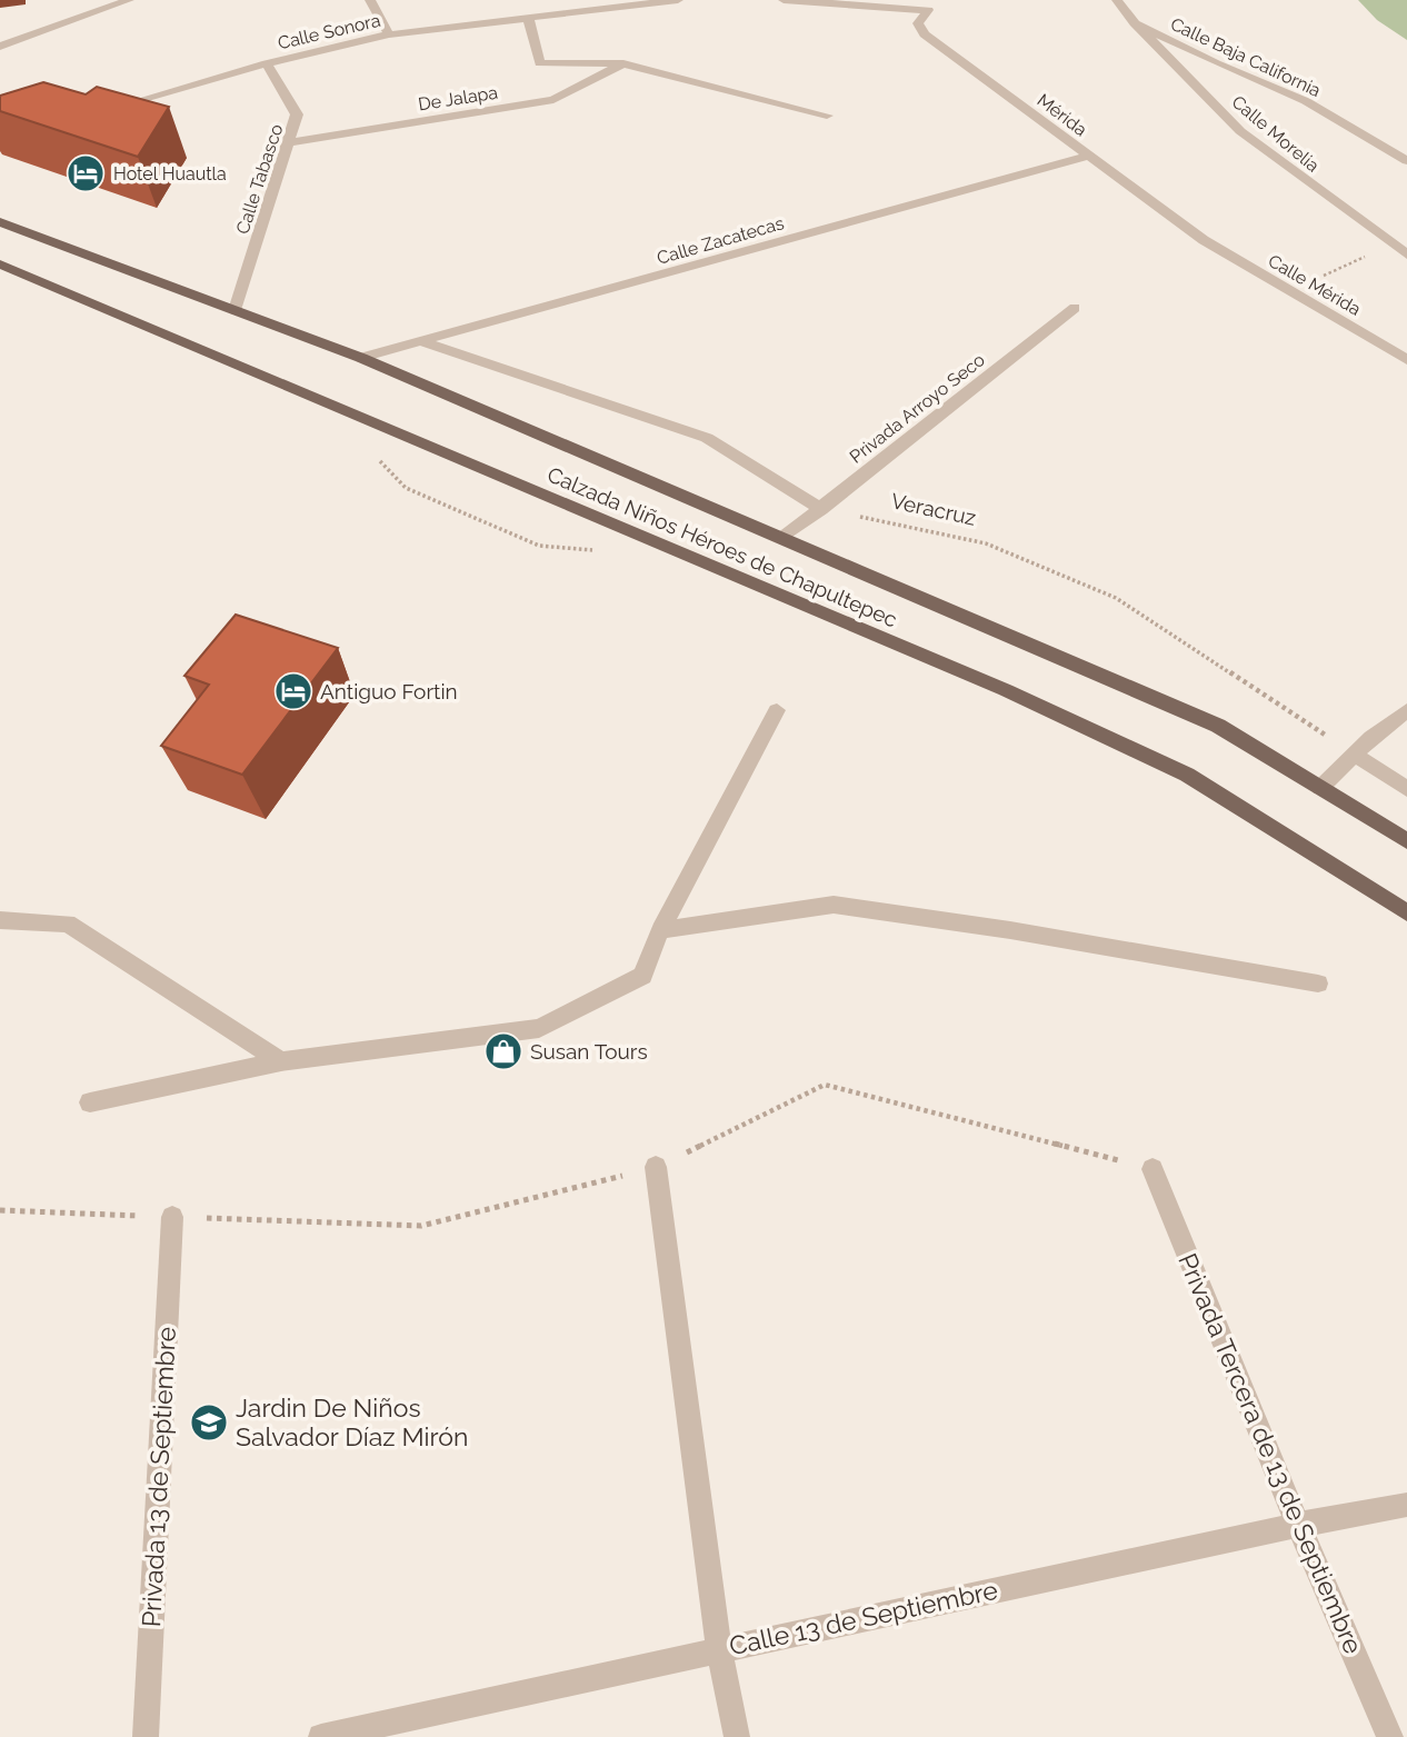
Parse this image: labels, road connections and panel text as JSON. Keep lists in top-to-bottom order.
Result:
{
  "streets": {
    "main road": ["Calzada Niños Héroes de Chapultepec"],
    "street": [
      "Calle Sonora",
      "Calle Baja California",
      "De Jalapa",
      "Mérida",
      "Calle Morelia",
      "Calle Tabasco",
      "Calle Zacatecas",
      "Calle Mérida",
      "Privada Arroyo Seco",
      "Privada Tercera de 13 de Septiembre",
      "Privada 13 de Septiembre",
      "Calle 13 de Septiembre"
    ],
    "path": ["Veracruz"]
  },
  "crossings": [
    ["Calle Sonora", "Calle Tabasco"],
    ["Calle Baja California", "Calle Morelia"],
    ["De Jalapa", "Calle Tabasco"],
    ["Mérida", "Calle Zacatecas"],
    ["Mérida", "Calle Mérida"],
    ["Calle Tabasco", "Calzada Niños Héroes de Chapultepec"],
    ["Calle Zacatecas", "Calzada Niños Héroes de Chapultepec"],
    ["Privada Arroyo Seco", "Veracruz"],
    ["Privada Arroyo Seco", "Calzada Niños Héroes de Chapultepec"],
    ["Privada Tercera de 13 de Septiembre", "Calle 13 de Septiembre"]
  ],
  "places": {
    "hotel": ["Hotel Huautla", "Antiguo Fortin"],
    "shop": ["Susan Tours"],
    "school or university": ["Jardin De Niños Salvador Díaz Mirón"]
  }
}
